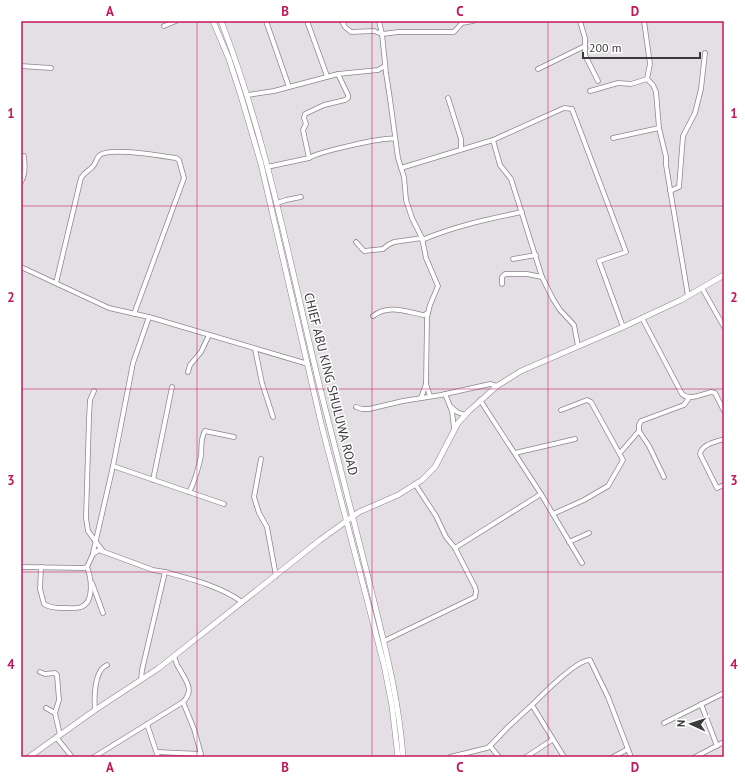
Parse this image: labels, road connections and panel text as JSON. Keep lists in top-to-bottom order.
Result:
{
  "streets": {
    "street": ["CHIEF ABU KING SHULUWA ROAD"]
  },
  "scale_bar": "200 m",
  "north": "left",
  "grid": {
    "columns": [
      "A",
      "B",
      "C",
      "D"
    ],
    "rows": [
      "1",
      "2",
      "3",
      "4"
    ]
  }
}
